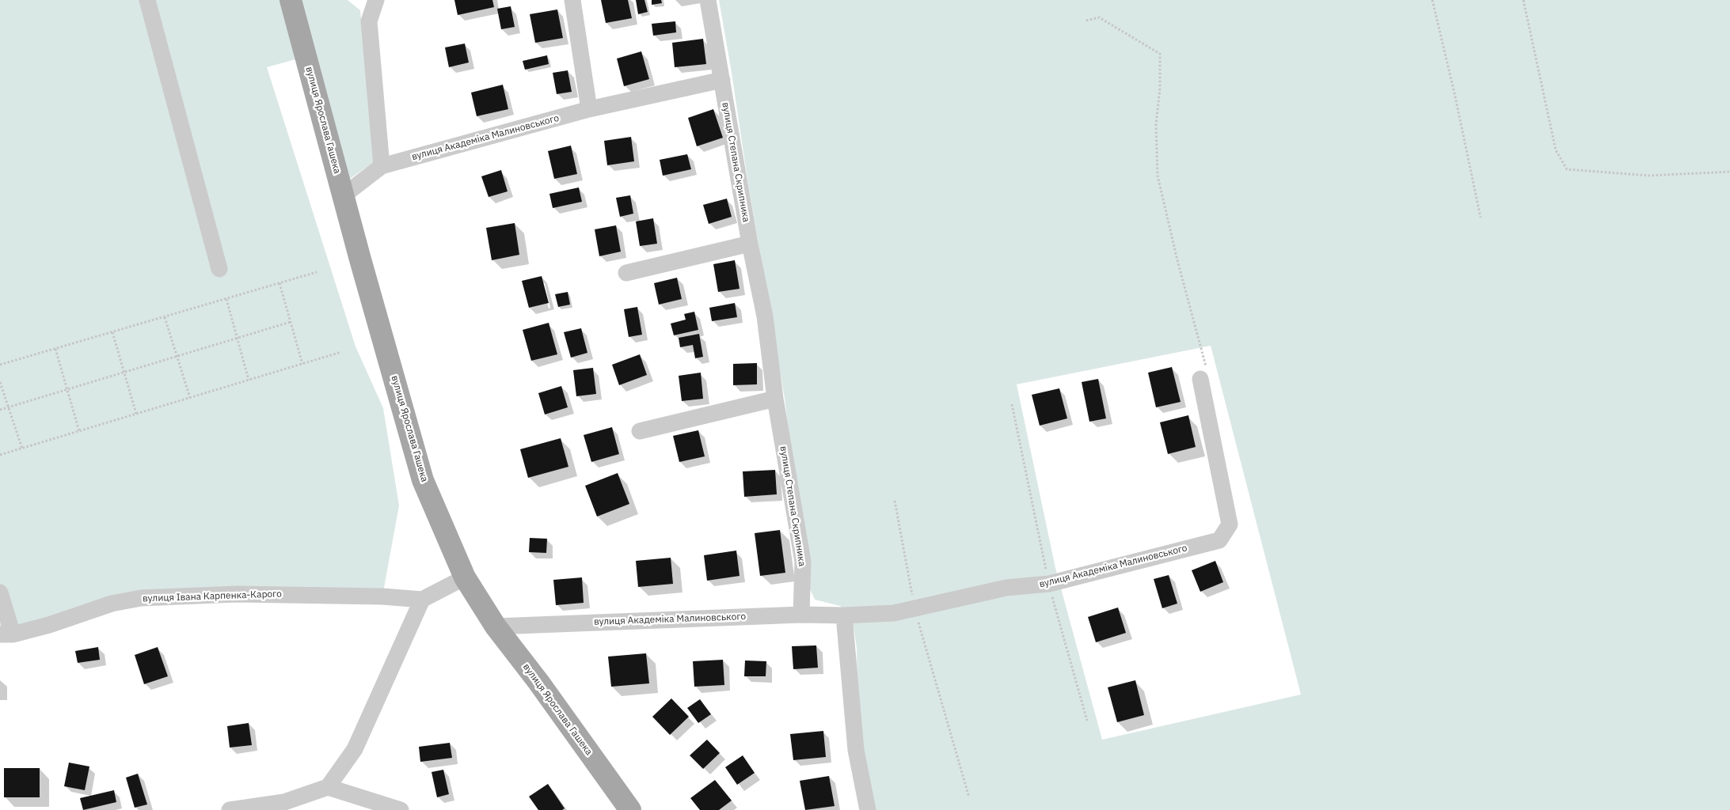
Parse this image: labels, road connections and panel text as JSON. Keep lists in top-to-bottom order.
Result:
{
  "streets": {
    "main road": ["вулиця Ярослава Гашека"],
    "street": ["вулиця Академіка Малиновського", "вулиця Степана Скрипника", "вулиця Івана Карпенка-Карого"]
  },
  "crossings": [
    ["вулиця Ярослава Гашека", "вулиця Академіка Малиновського"],
    ["вулиця Академіка Малиновського", "вулиця Степана Скрипника"]
  ]
}
